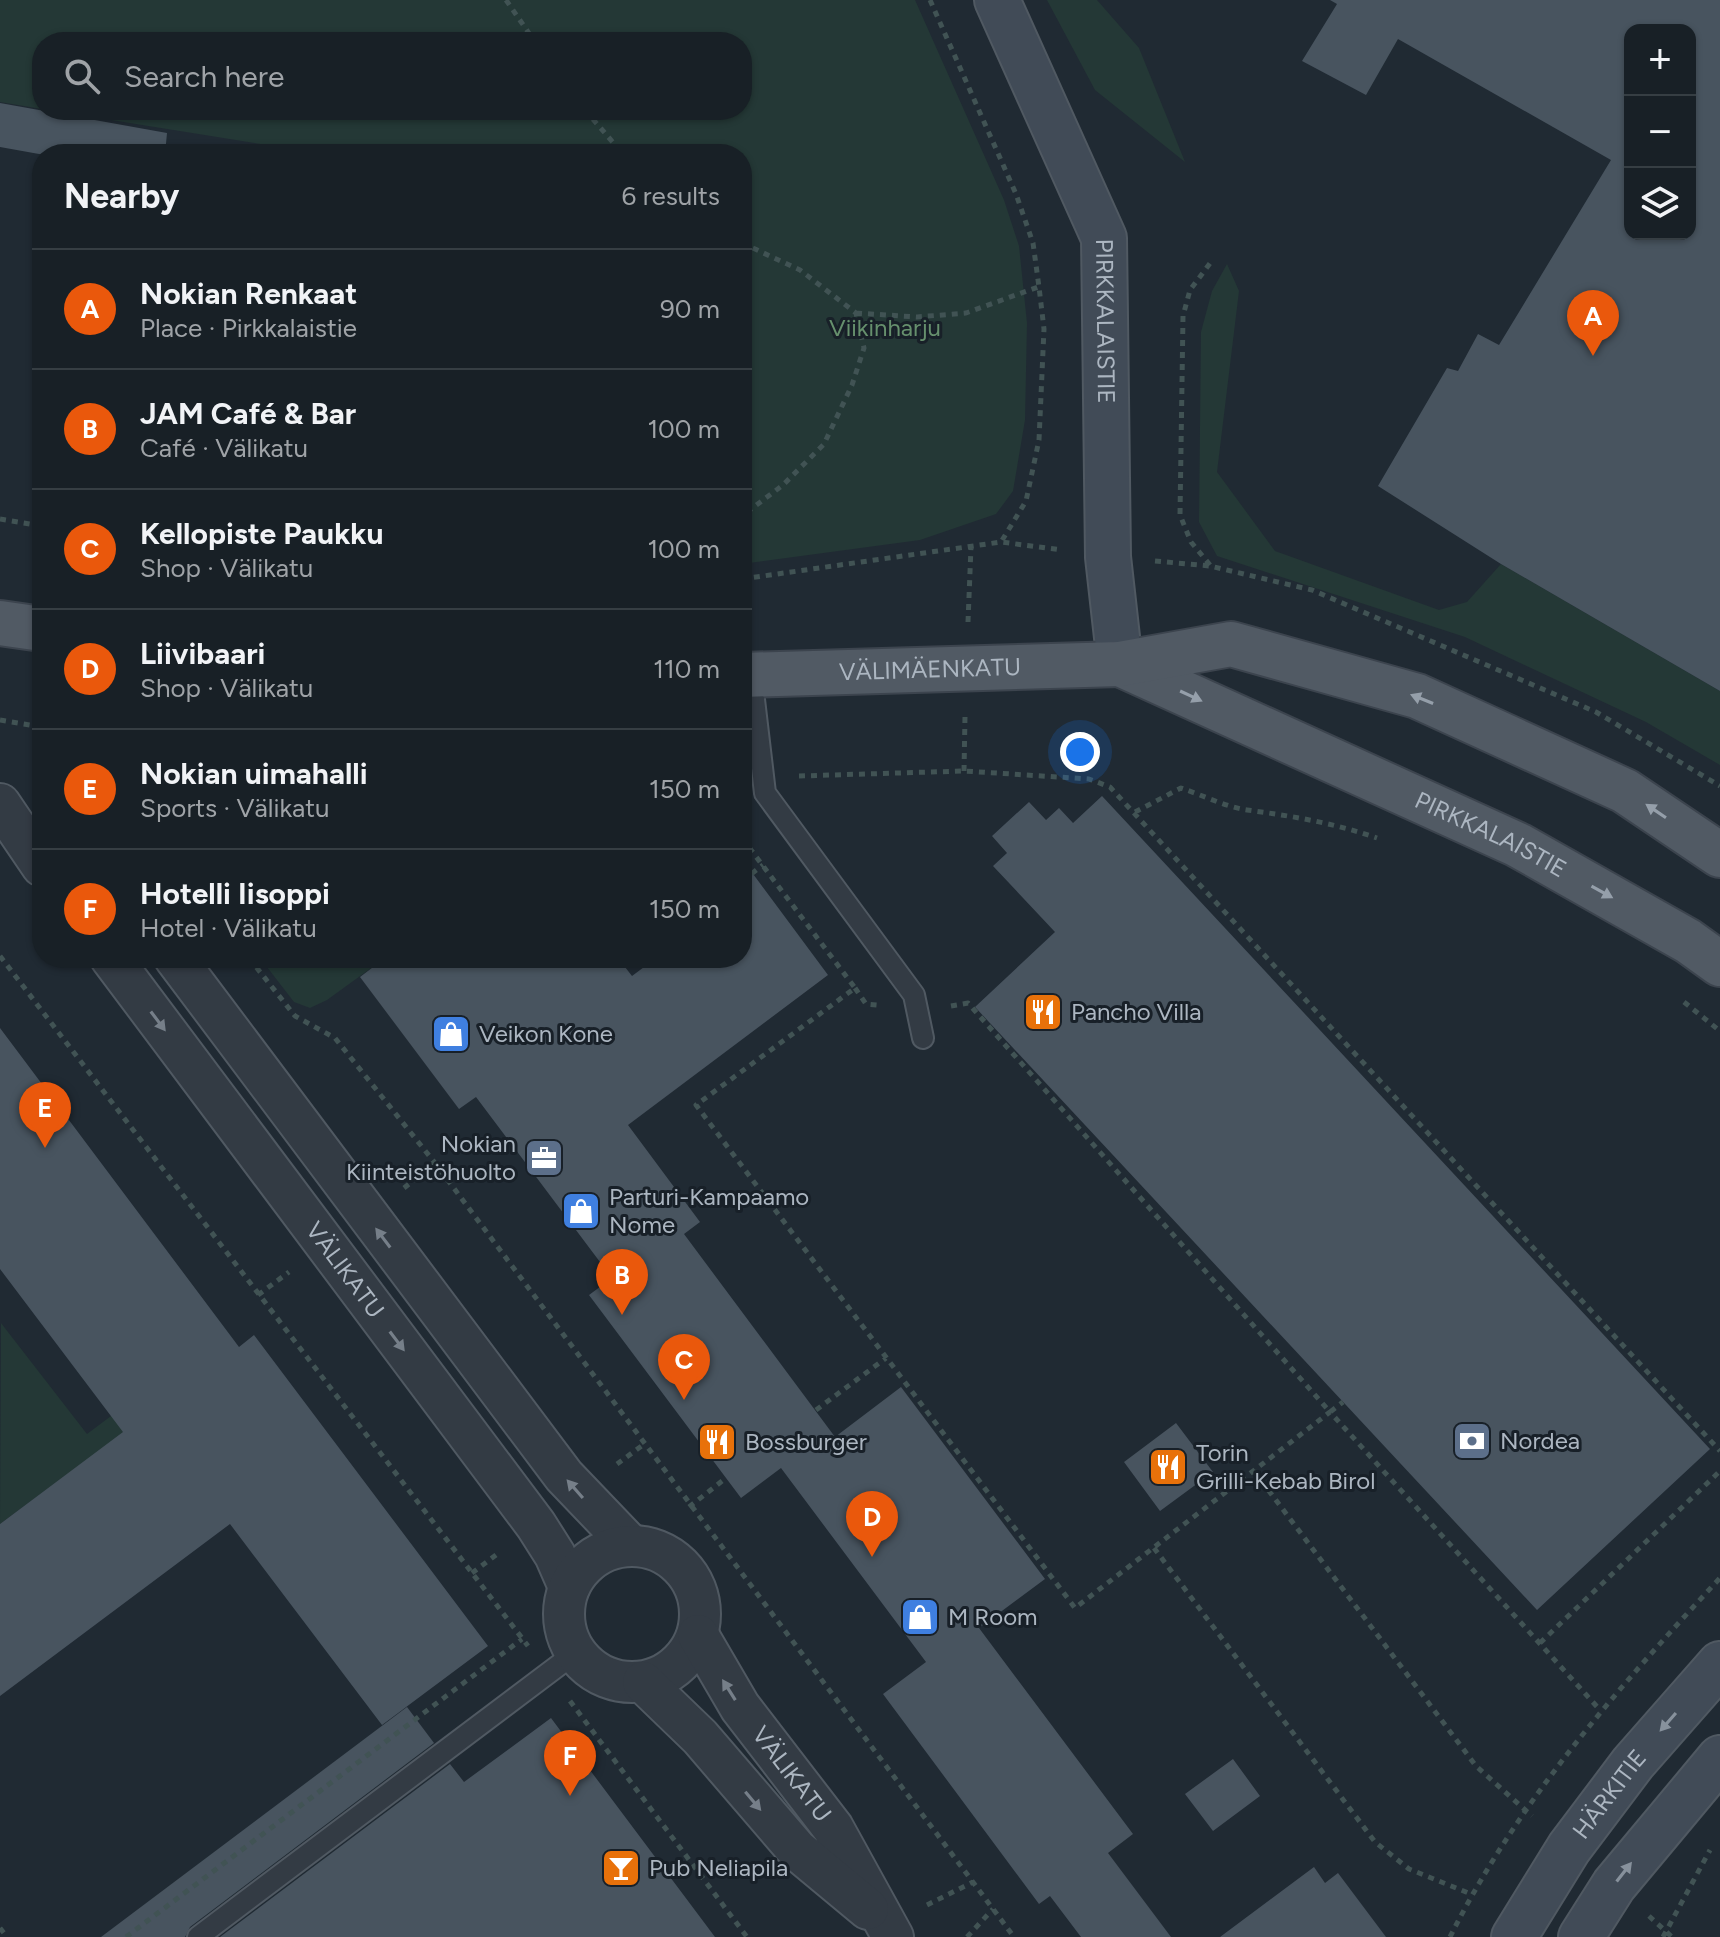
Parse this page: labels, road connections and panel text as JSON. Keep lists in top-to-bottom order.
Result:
{
  "streets": {
    "main road": ["PIRKKALAISTIE", "VÄLIMÄENKATU"],
    "street": ["VÄLIKATU", "HÄRKITIE"]
  },
  "crossings": [
    ["PIRKKALAISTIE", "VÄLIMÄENKATU"]
  ],
  "one_way": ["PIRKKALAISTIE"],
  "parks": ["Viikinharju"],
  "places": {
    "restaurant": ["Pancho Villa", "Bossburger", "Torin Grilli-Kebab Birol"],
    "shop": ["Veikon Kone", "Parturi-Kampaamo Nome", "M Room"],
    "office": ["Nokian Kiinteistöhuolto"],
    "bank": ["Nordea"],
    "bar": ["Pub Neliapila"]
  },
  "page": {
    "map_buttons": ["+", "−"],
    "search": "Search here",
    "heading": ["Nearby", "6 results"],
    "list": [
      {
        "mark": "A",
        "name": "Nokian Renkaat",
        "note": "Place · Pirkkalaistie",
        "value": "90 m"
      },
      {
        "mark": "B",
        "name": "JAM Café & Bar",
        "note": "Café · Välikatu",
        "value": "100 m"
      },
      {
        "mark": "C",
        "name": "Kellopiste Paukku",
        "note": "Shop · Välikatu",
        "value": "100 m"
      },
      {
        "mark": "D",
        "name": "Liivibaari",
        "note": "Shop · Välikatu",
        "value": "110 m"
      },
      {
        "mark": "E",
        "name": "Nokian uimahalli",
        "note": "Sports · Välikatu",
        "value": "150 m"
      },
      {
        "mark": "F",
        "name": "Hotelli Iisoppi",
        "note": "Hotel · Välikatu",
        "value": "150 m"
      }
    ],
    "pins": [
      "A",
      "E",
      "B",
      "C",
      "D",
      "F"
    ]
  }
}
